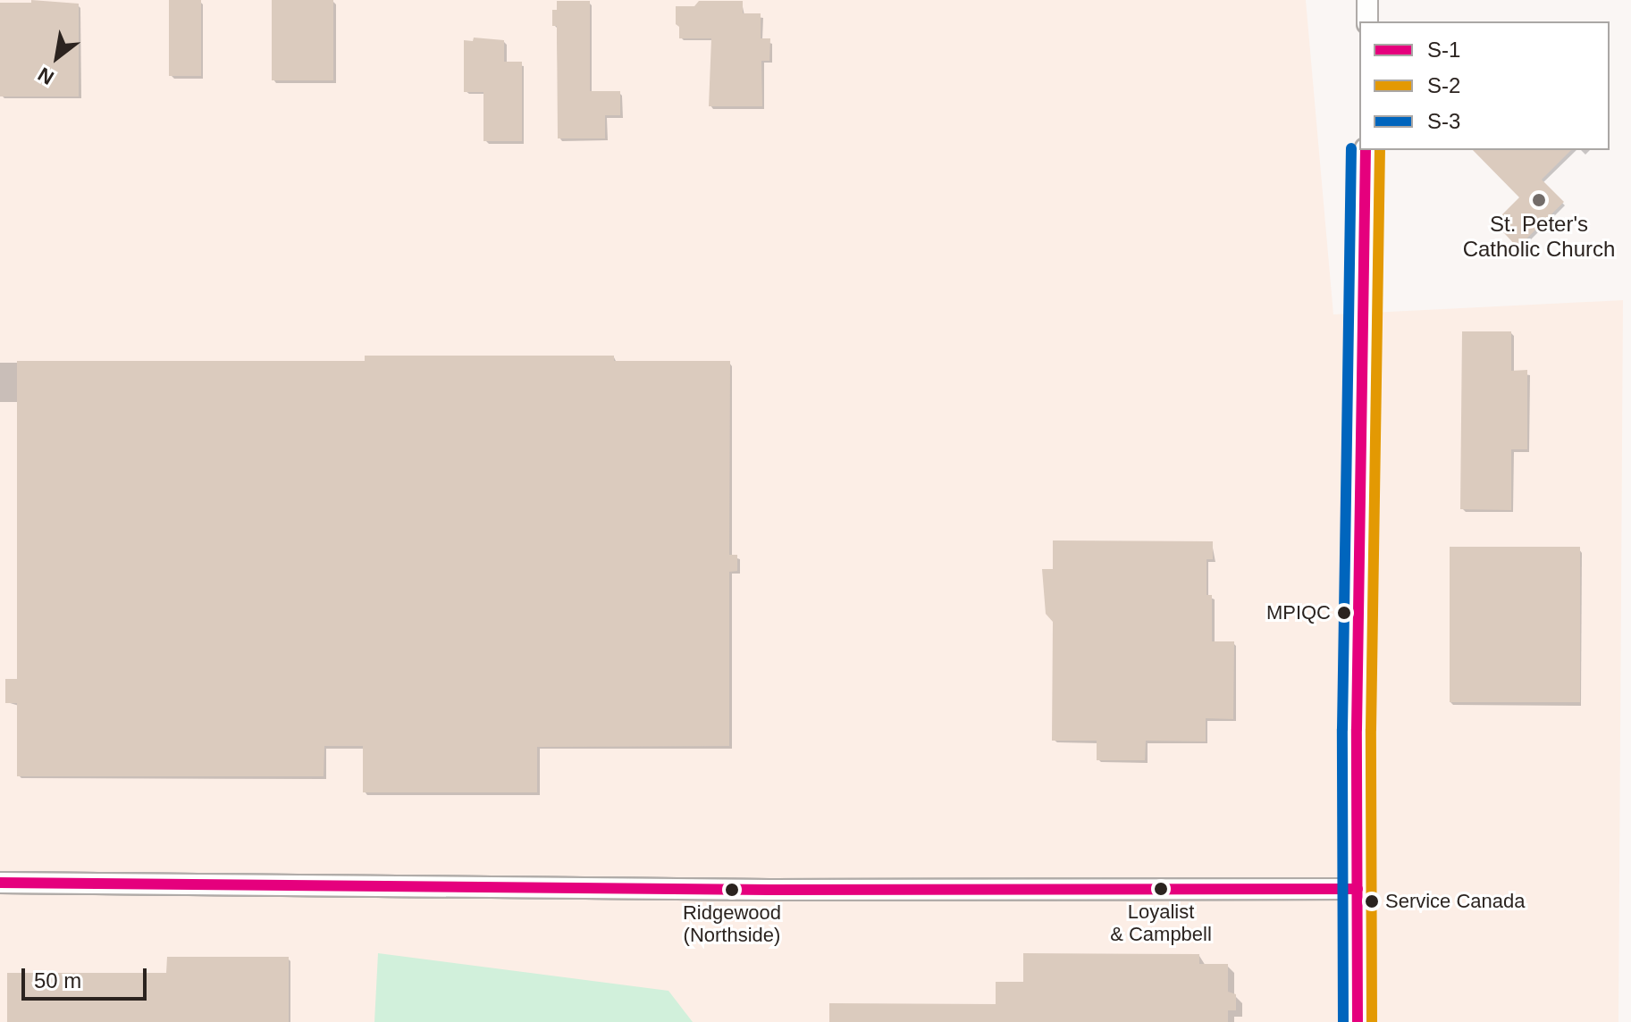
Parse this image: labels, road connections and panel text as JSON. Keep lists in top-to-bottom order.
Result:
{
  "places": [
    "St. Peter's Catholic Church",
    "MPIQC",
    "Loyalist & Campbell",
    "Ridgewood (Northside)",
    "Service Canada"
  ],
  "lines": ["transit line S-3", "transit line S-1", "transit line S-2"],
  "legend": ["S-1", "S-2", "S-3"],
  "scale_bar": "50 m",
  "north": "bottom left"
}
